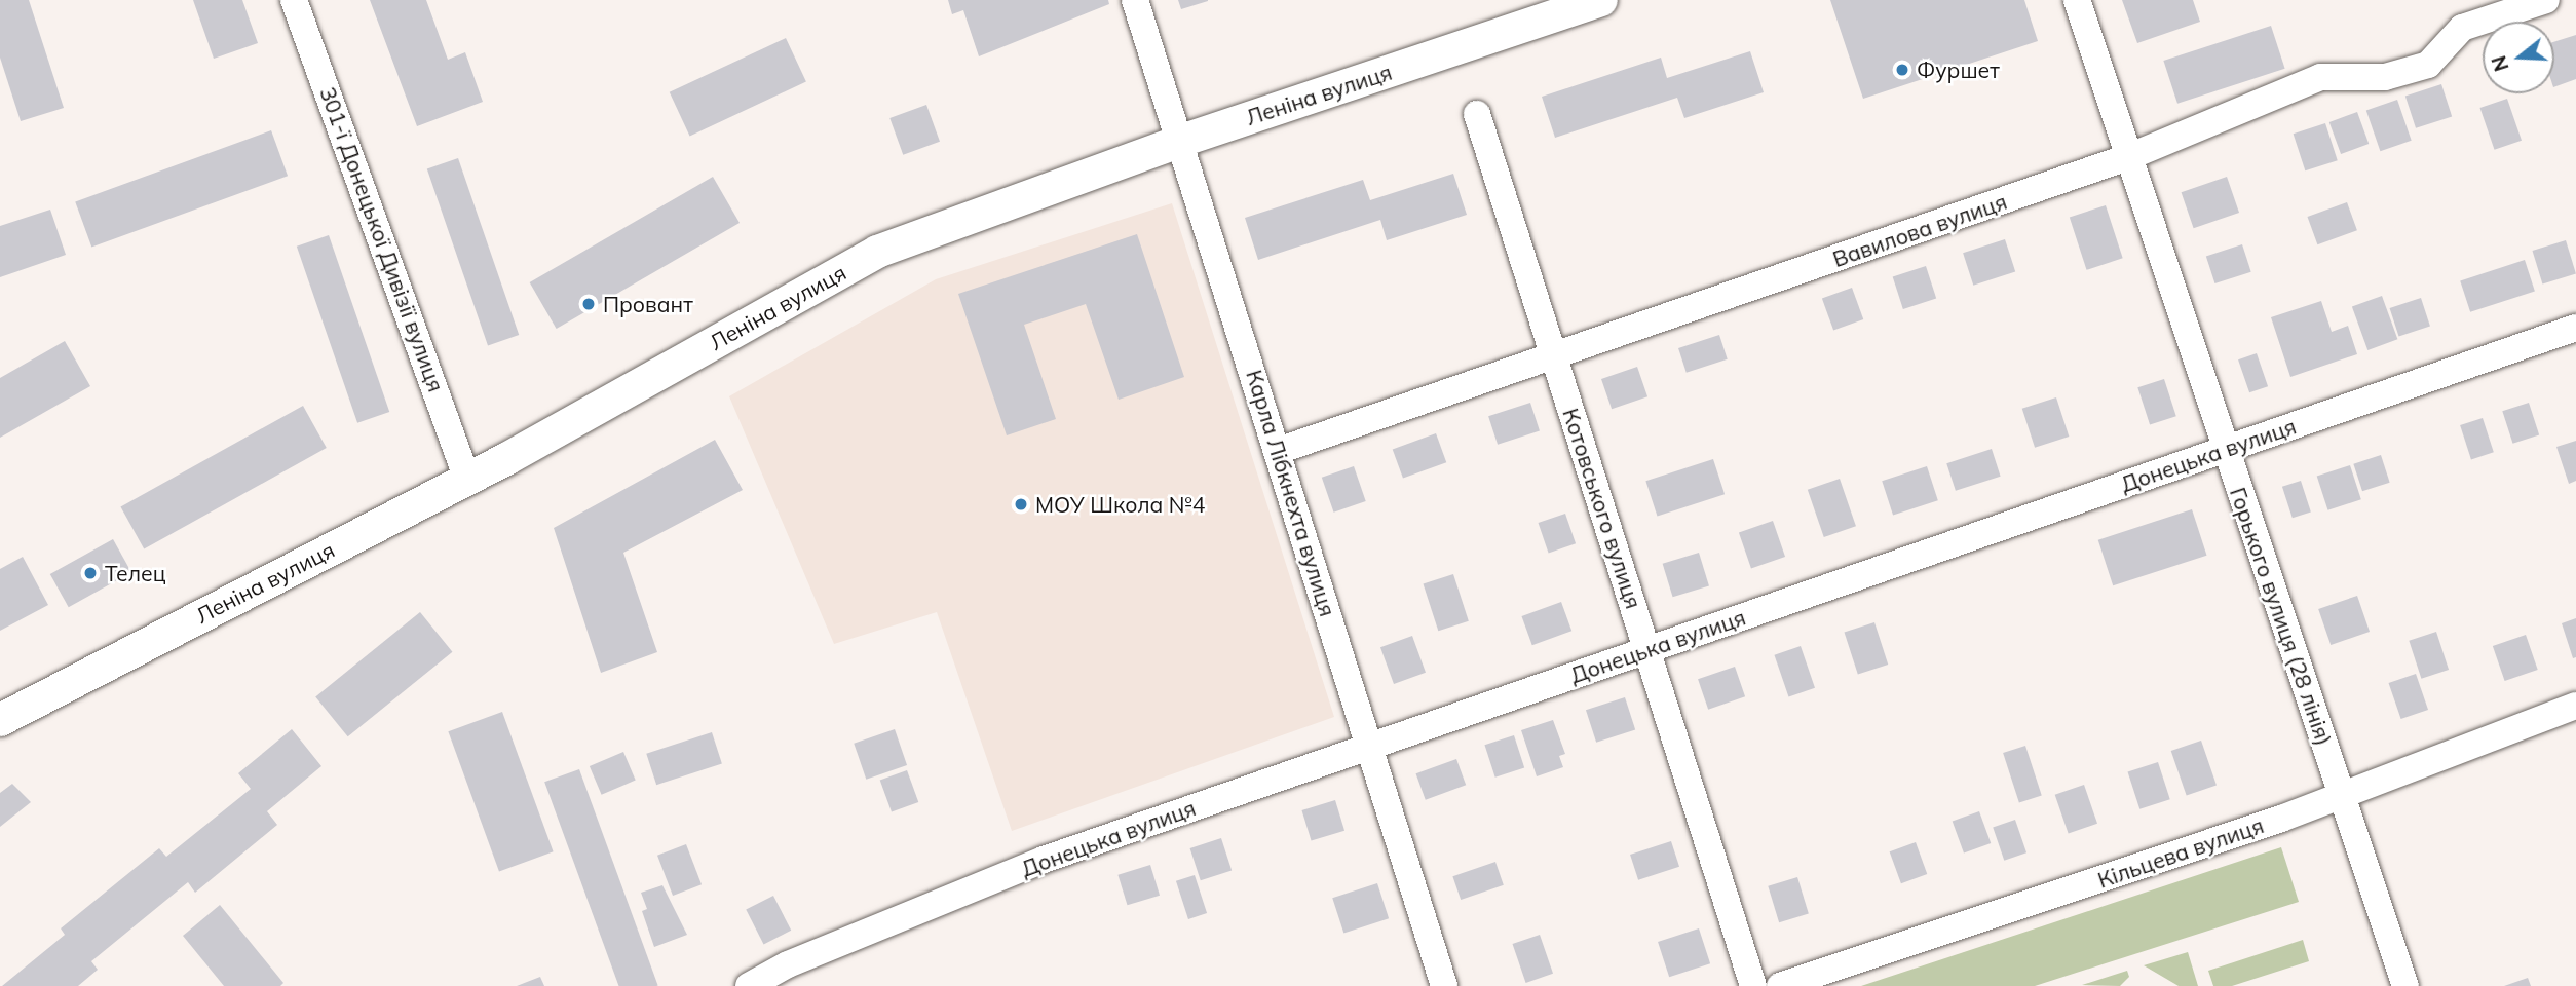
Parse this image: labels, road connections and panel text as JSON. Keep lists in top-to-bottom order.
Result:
{
  "streets": {
    "main road": ["Леніна вулиця"],
    "street": [
      "Вавилова вулиця",
      "301-ї Донецької Дивізії вулиця",
      "Донецька вулиця",
      "Карла Лібкнехта вулиця",
      "Котовського вулиця",
      "Горького вулиця (28 лiнiя)",
      "Кільцева вулиця"
    ]
  },
  "crossings": [
    ["Леніна вулиця", "301-ї Донецької Дивізії вулиця"],
    ["Леніна вулиця", "Карла Лібкнехта вулиця"],
    ["Вавилова вулиця", "Карла Лібкнехта вулиця"],
    ["Вавилова вулиця", "Котовського вулиця"],
    ["Вавилова вулиця", "Горького вулиця (28 лiнiя)"],
    ["Донецька вулиця", "Карла Лібкнехта вулиця"],
    ["Донецька вулиця", "Котовського вулиця"],
    ["Донецька вулиця", "Горького вулиця (28 лiнiя)"],
    ["Горького вулиця (28 лiнiя)", "Кільцева вулиця"]
  ],
  "places": [
    "Фуршет",
    "Провант",
    "МОУ Школа №4",
    "Телец"
  ],
  "north": "left"
}
